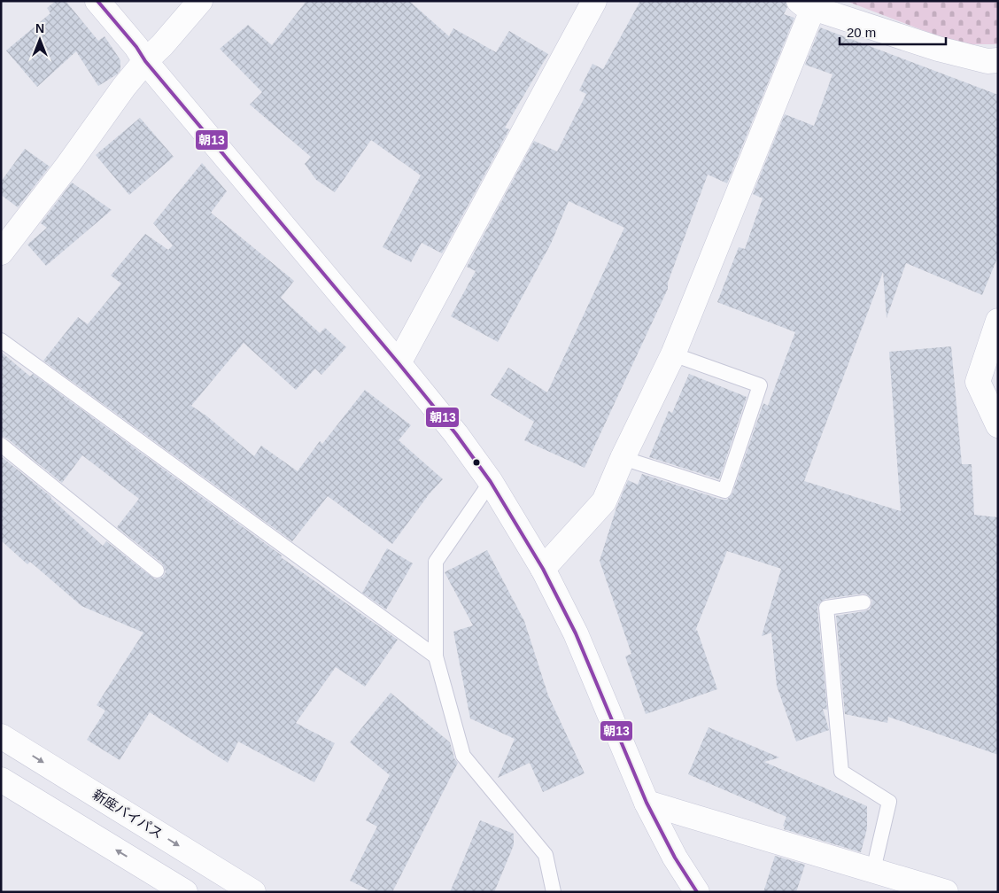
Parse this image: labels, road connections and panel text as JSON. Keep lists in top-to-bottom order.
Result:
{
  "streets": {
    "main road": ["新座バイパス"]
  },
  "lines": ["transit line 朝13"],
  "scale_bar": "20 m",
  "north": "top"
}
